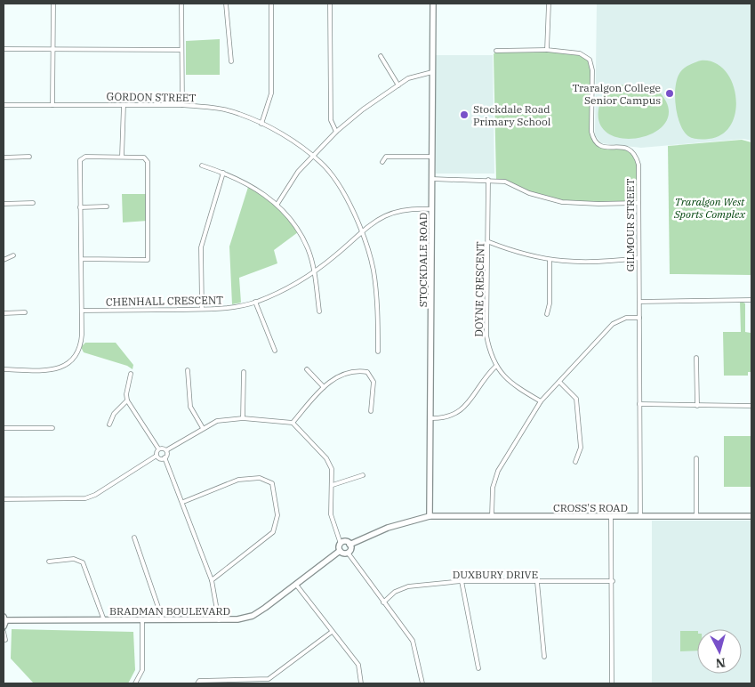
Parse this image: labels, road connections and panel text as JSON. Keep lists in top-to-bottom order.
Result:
{
  "streets": {
    "street": [
      "GORDON STREET",
      "GILMOUR STREET",
      "STOCKDALE ROAD",
      "DOYNE CRESCENT",
      "CHENHALL CRESCENT",
      "CROSS'S ROAD",
      "DUXBURY DRIVE",
      "BRADMAN BOULEVARD"
    ]
  },
  "crossings": [
    ["GORDON STREET", "CHENHALL CRESCENT"],
    ["GILMOUR STREET", "CROSS'S ROAD"],
    ["STOCKDALE ROAD", "CHENHALL CRESCENT"],
    ["STOCKDALE ROAD", "CROSS'S ROAD"]
  ],
  "parks": ["Traralgon West Sports Complex"],
  "places": ["Traralgon College Senior Campus", "Stockdale Road Primary School"],
  "north": "bottom"
}
